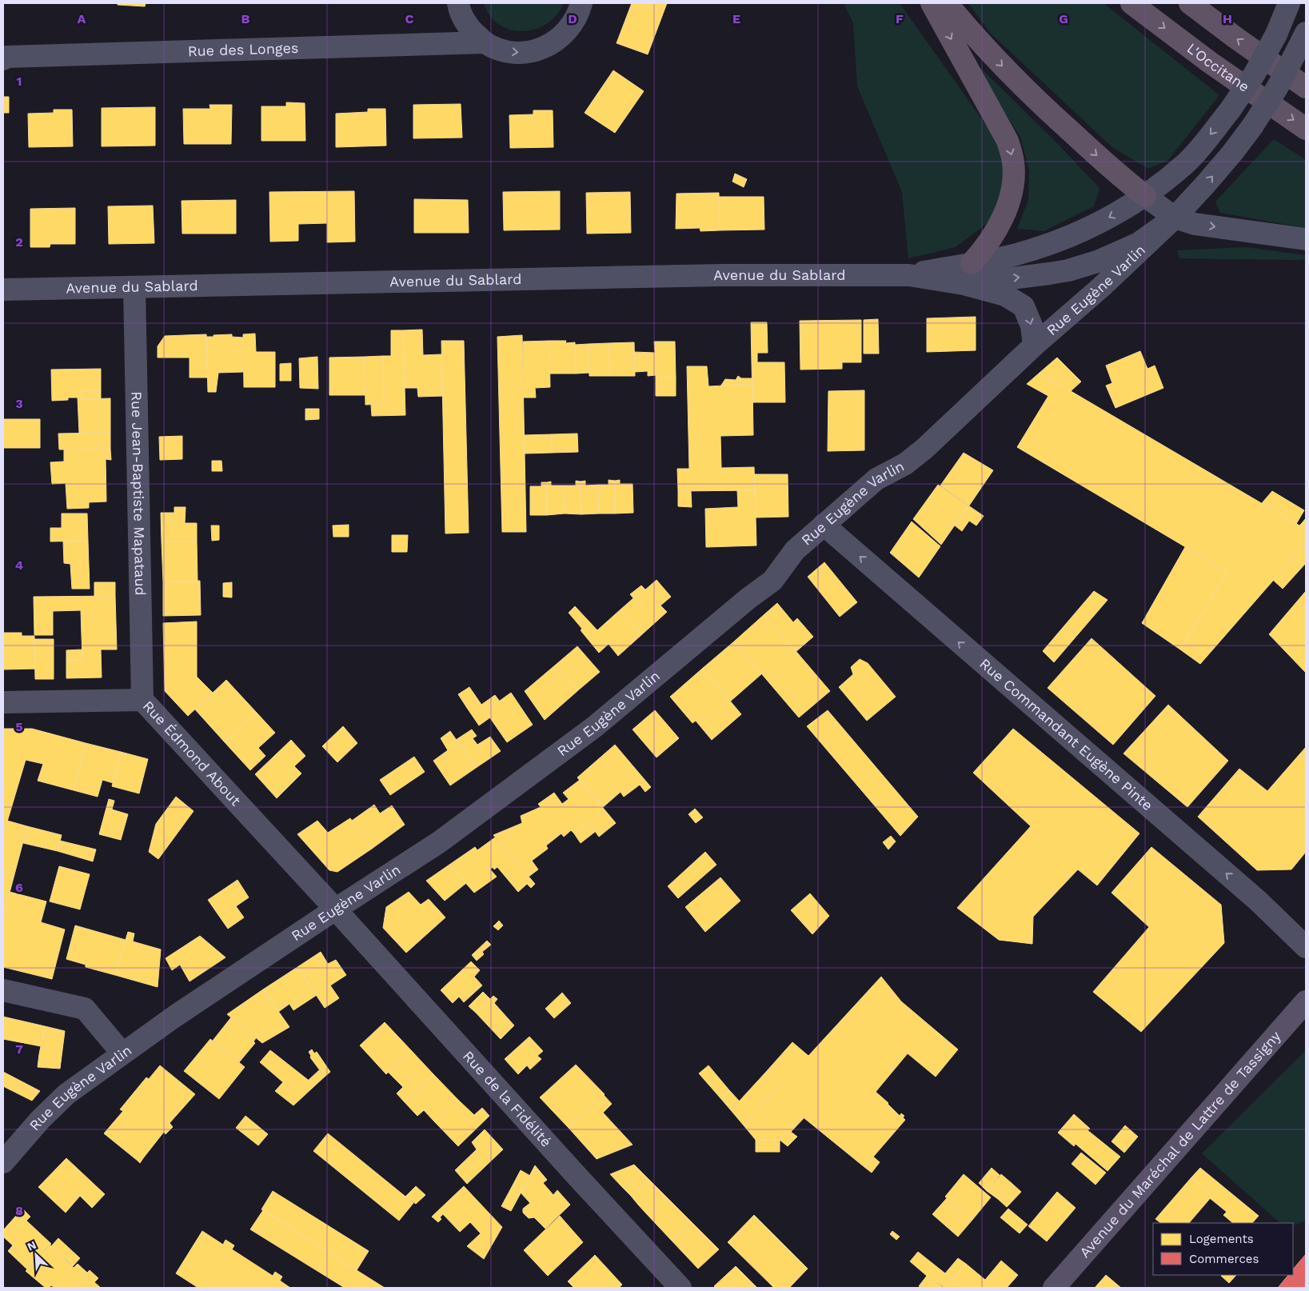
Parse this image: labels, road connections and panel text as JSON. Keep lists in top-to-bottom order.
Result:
{
  "streets": {
    "highway": ["L'Occitane"],
    "main road": ["Avenue du Maréchal de Lattre de Tassigny"],
    "street": [
      "Rue des Longes",
      "Avenue du Sablard",
      "Rue Eugène Varlin",
      "Rue Jean-Baptiste Mapataud",
      "Rue Commandant Eugène Pinte",
      "Rue Édmond About",
      "Rue de la Fidélité"
    ]
  },
  "crossings": [
    ["Avenue du Sablard", "Rue Eugène Varlin"],
    ["Avenue du Sablard", "Rue Jean-Baptiste Mapataud"],
    ["Rue Eugène Varlin", "Rue Commandant Eugène Pinte"],
    ["Rue Eugène Varlin", "Rue Édmond About"],
    ["Rue Eugène Varlin", "Rue de la Fidélité"],
    ["Rue Jean-Baptiste Mapataud", "Rue Édmond About"],
    ["Rue Édmond About", "Rue de la Fidélité"]
  ],
  "one_way": ["Rue Commandant Eugène Pinte"],
  "legend": ["Logements", "Commerces"],
  "north": "top left",
  "grid": {
    "columns": [
      "A",
      "B",
      "C",
      "D",
      "E",
      "F",
      "G",
      "H"
    ],
    "rows": [
      "1",
      "2",
      "3",
      "4",
      "5",
      "6",
      "7",
      "8"
    ]
  }
}
